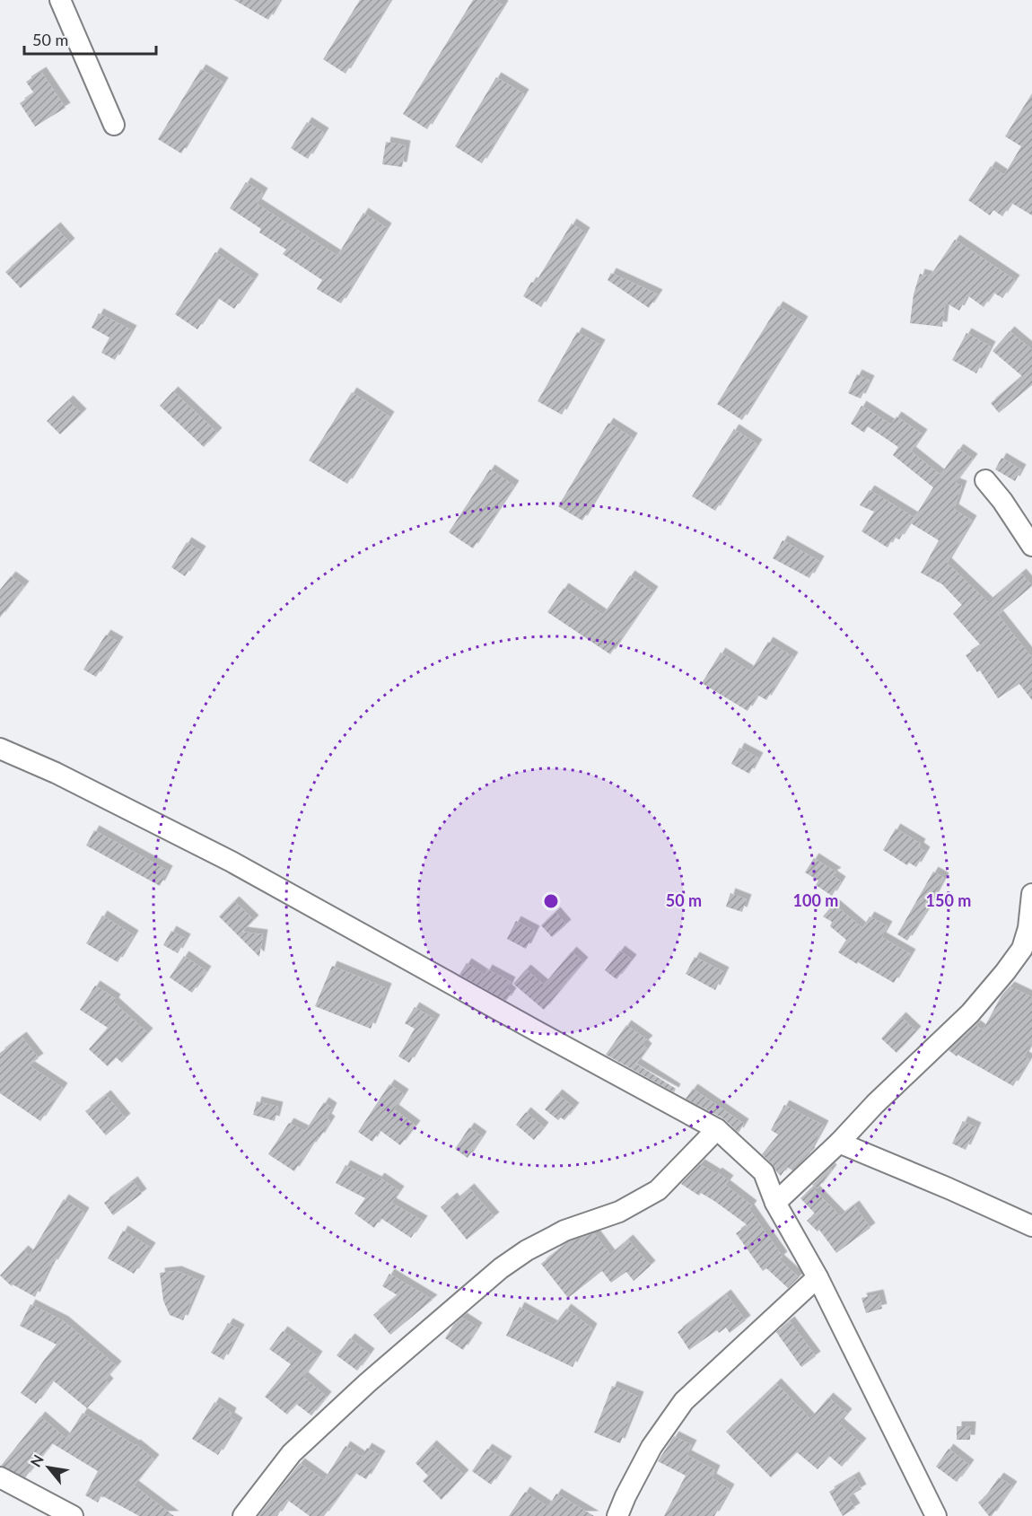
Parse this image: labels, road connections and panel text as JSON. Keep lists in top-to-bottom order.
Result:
{
  "scale_bar": "50 m",
  "north": "top left",
  "rings": ["50 m", "100 m", "150 m"]
}
